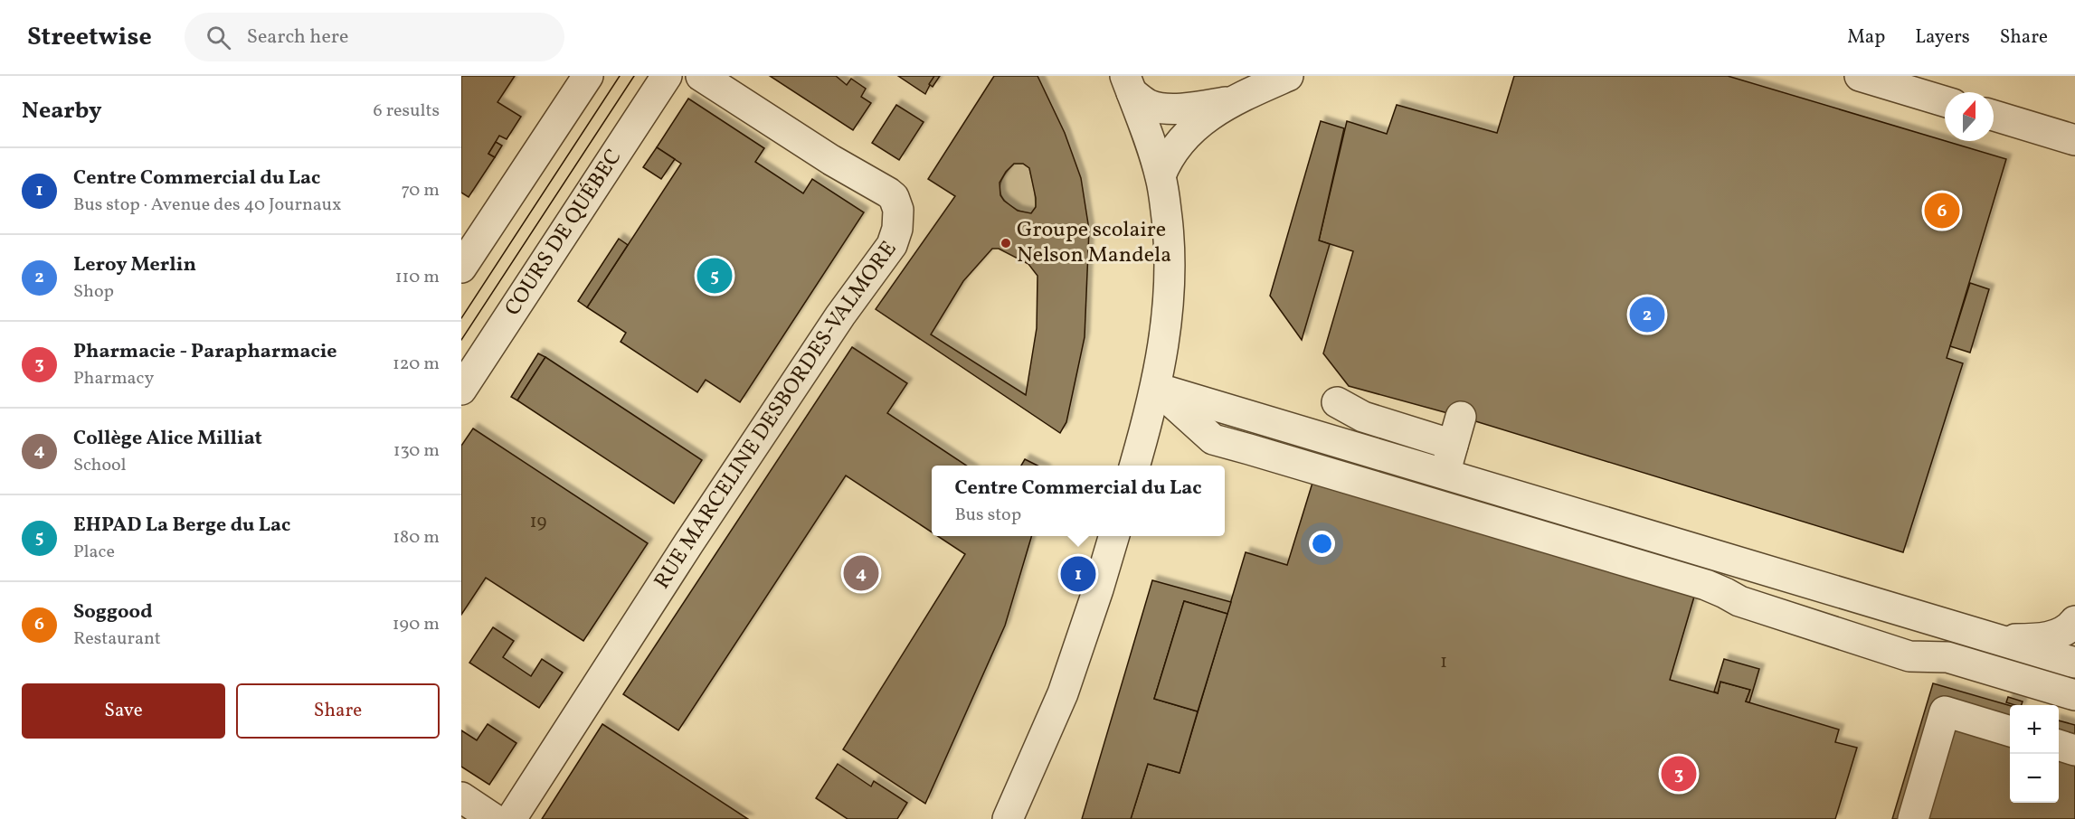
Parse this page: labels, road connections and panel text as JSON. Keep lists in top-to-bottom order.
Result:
{
  "streets": {
    "street": ["COURS DE QUÉBEC", "RUE MARCELINE DESBORDES-VALMORE"]
  },
  "places": ["Groupe scolaire Nelson Mandela"],
  "house_numbers": ["19", "1"],
  "north": "top",
  "page": {
    "header": "Streetwise",
    "search": "Search here",
    "nav": ["Map", "Layers", "Share"],
    "heading": ["Nearby", "6 results"],
    "list": [
      {
        "mark": "1",
        "name": "Centre Commercial du Lac",
        "note": "Bus stop · Avenue des 40 Journaux",
        "value": "70 m"
      },
      {
        "mark": "2",
        "name": "Leroy Merlin",
        "note": "Shop",
        "value": "110 m"
      },
      {
        "mark": "3",
        "name": "Pharmacie - Parapharmacie",
        "note": "Pharmacy",
        "value": "120 m"
      },
      {
        "mark": "4",
        "name": "Collège Alice Milliat",
        "note": "School",
        "value": "130 m"
      },
      {
        "mark": "5",
        "name": "EHPAD La Berge du Lac",
        "note": "Place",
        "value": "180 m"
      },
      {
        "mark": "6",
        "name": "Soggood",
        "note": "Restaurant",
        "value": "190 m"
      }
    ],
    "pins": [
      "6",
      "5",
      "2",
      "4",
      "1",
      "3"
    ],
    "popup": ["Centre Commercial du Lac", "Bus stop"],
    "buttons": ["Save", "Share"],
    "map_buttons": ["+", "−"]
  }
}
